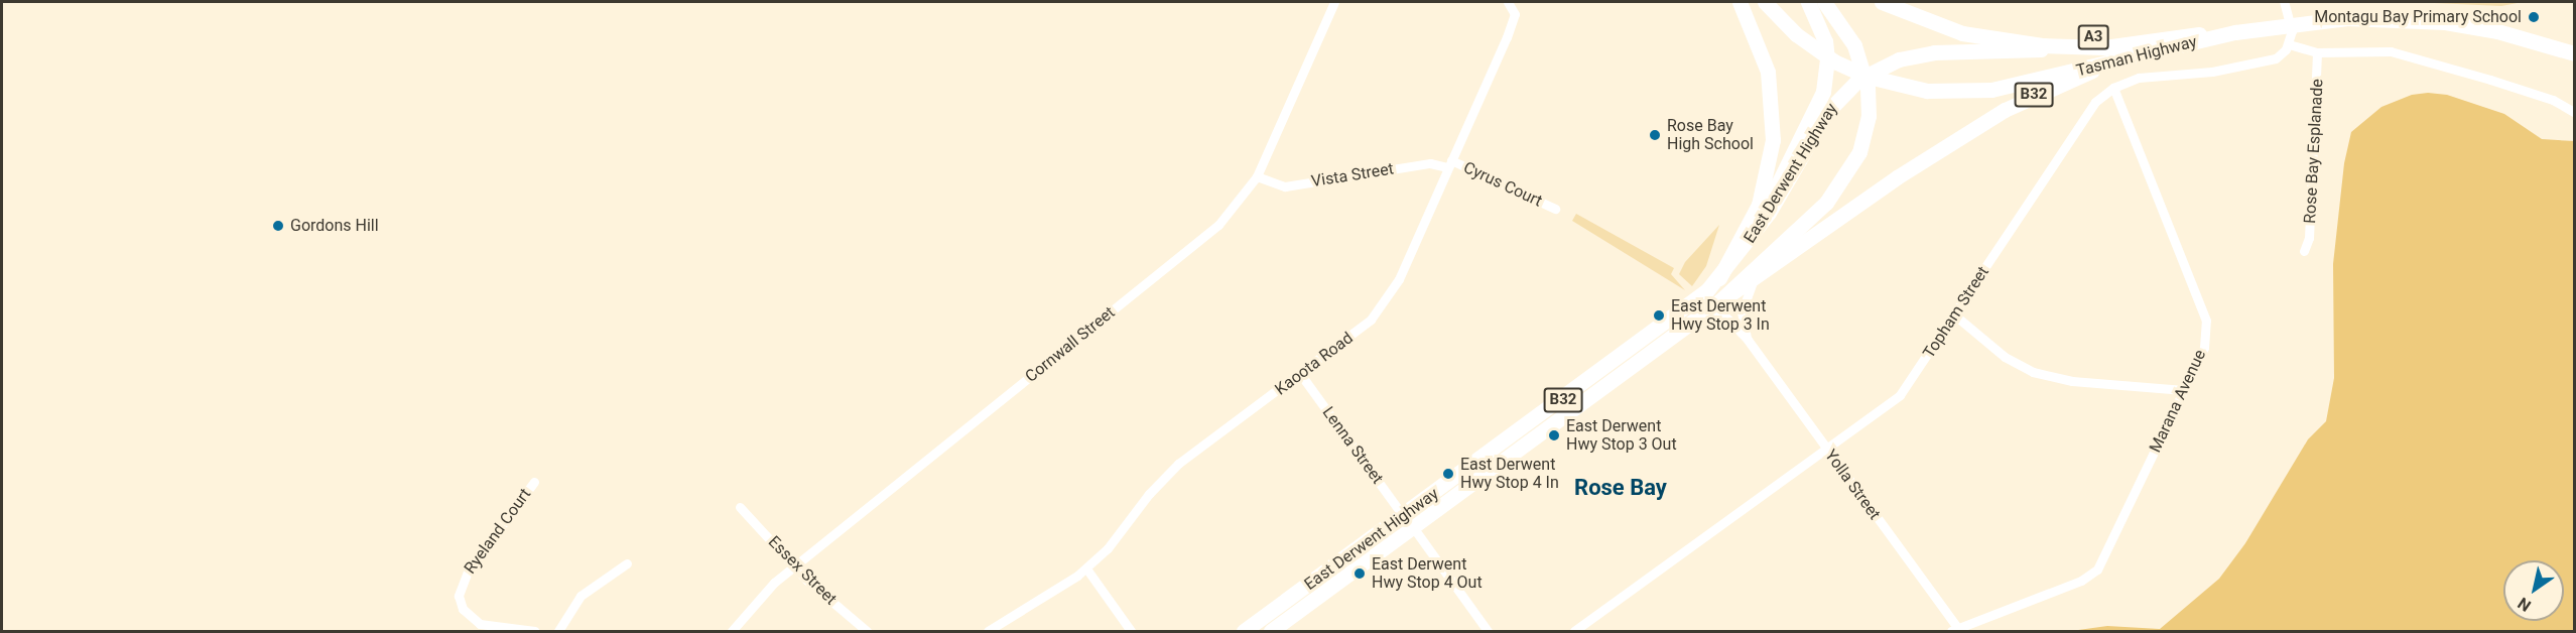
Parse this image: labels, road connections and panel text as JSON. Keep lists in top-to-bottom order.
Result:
{
  "streets": {
    "main road": [
      "A3",
      "Tasman Highway",
      "B32",
      "East Derwent Highway"
    ],
    "street": [
      "Rose Bay Esplanade",
      "Vista Street",
      "Cyrus Court",
      "Topham Street",
      "Cornwall Street",
      "Kaoota Road",
      "Marana Avenue",
      "Lenna Street",
      "Yolla Street",
      "Ryeland Court",
      "Essex Street"
    ]
  },
  "crossings": [
    ["A3", "Tasman Highway"],
    ["Tasman Highway", "East Derwent Highway"],
    ["B32", "East Derwent Highway"],
    ["East Derwent Highway", "Lenna Street"],
    ["East Derwent Highway", "Yolla Street"],
    ["Vista Street", "Cyrus Court"],
    ["Vista Street", "Cornwall Street"],
    ["Vista Street", "Kaoota Road"],
    ["Cyrus Court", "Kaoota Road"],
    ["Topham Street", "Marana Avenue"],
    ["Topham Street", "Yolla Street"],
    ["Cornwall Street", "Essex Street"],
    ["Kaoota Road", "Lenna Street"],
    ["Marana Avenue", "Yolla Street"]
  ],
  "districts": ["Rose Bay"],
  "places": [
    "Montagu Bay Primary School",
    "Rose Bay High School",
    "Gordons Hill",
    "East Derwent Hwy Stop 3 In",
    "East Derwent Hwy Stop 3 Out",
    "East Derwent Hwy Stop 4 In",
    "East Derwent Hwy Stop 4 Out"
  ],
  "north": "bottom left"
}
